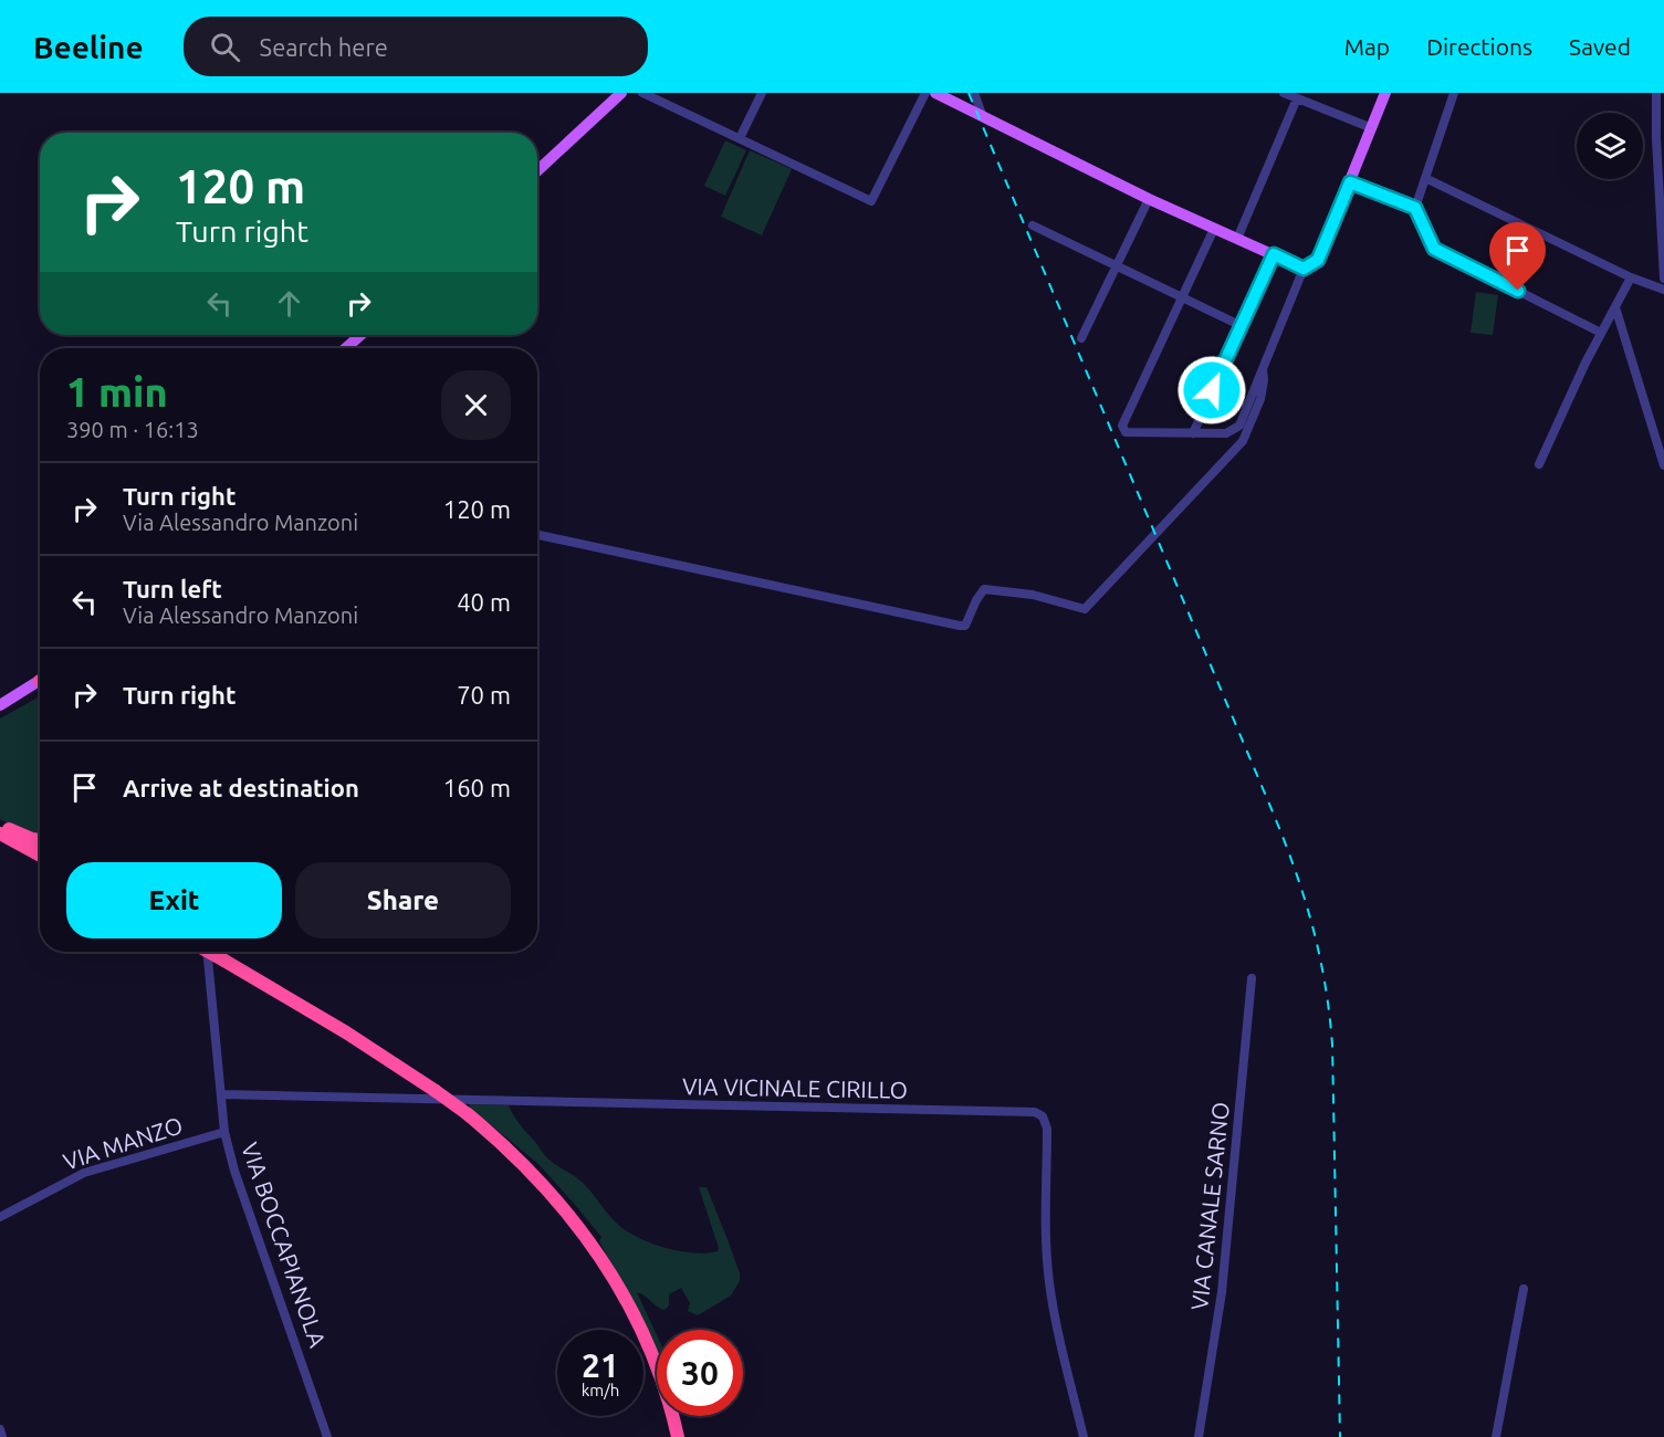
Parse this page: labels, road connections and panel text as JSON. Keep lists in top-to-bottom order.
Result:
{
  "streets": {
    "street": [
      "VIA VICINALE CIRILLO",
      "VIA MANZO",
      "VIA CANALE SARNO",
      "VIA BOCCAPIANOLA"
    ]
  },
  "crossings": [
    ["VIA VICINALE CIRILLO", "VIA BOCCAPIANOLA"],
    ["VIA MANZO", "VIA BOCCAPIANOLA"]
  ],
  "page": {
    "header": "Beeline",
    "search": "Search here",
    "nav": ["Map", "Directions", "Saved"],
    "turn": ["120 m", "Turn right"],
    "heading": ["1 min", "390 m · 16:13"],
    "list": [
      {
        "name": "Turn right",
        "note": "Via Alessandro Manzoni",
        "value": "120 m"
      },
      {
        "name": "Turn left",
        "note": "Via Alessandro Manzoni",
        "value": "40 m"
      },
      {
        "name": "Turn right",
        "value": "70 m"
      },
      {
        "name": "Arrive at destination",
        "value": "160 m"
      }
    ],
    "buttons": ["Exit", "Share"],
    "speed": "21 km/h",
    "limit": "30"
  }
}
